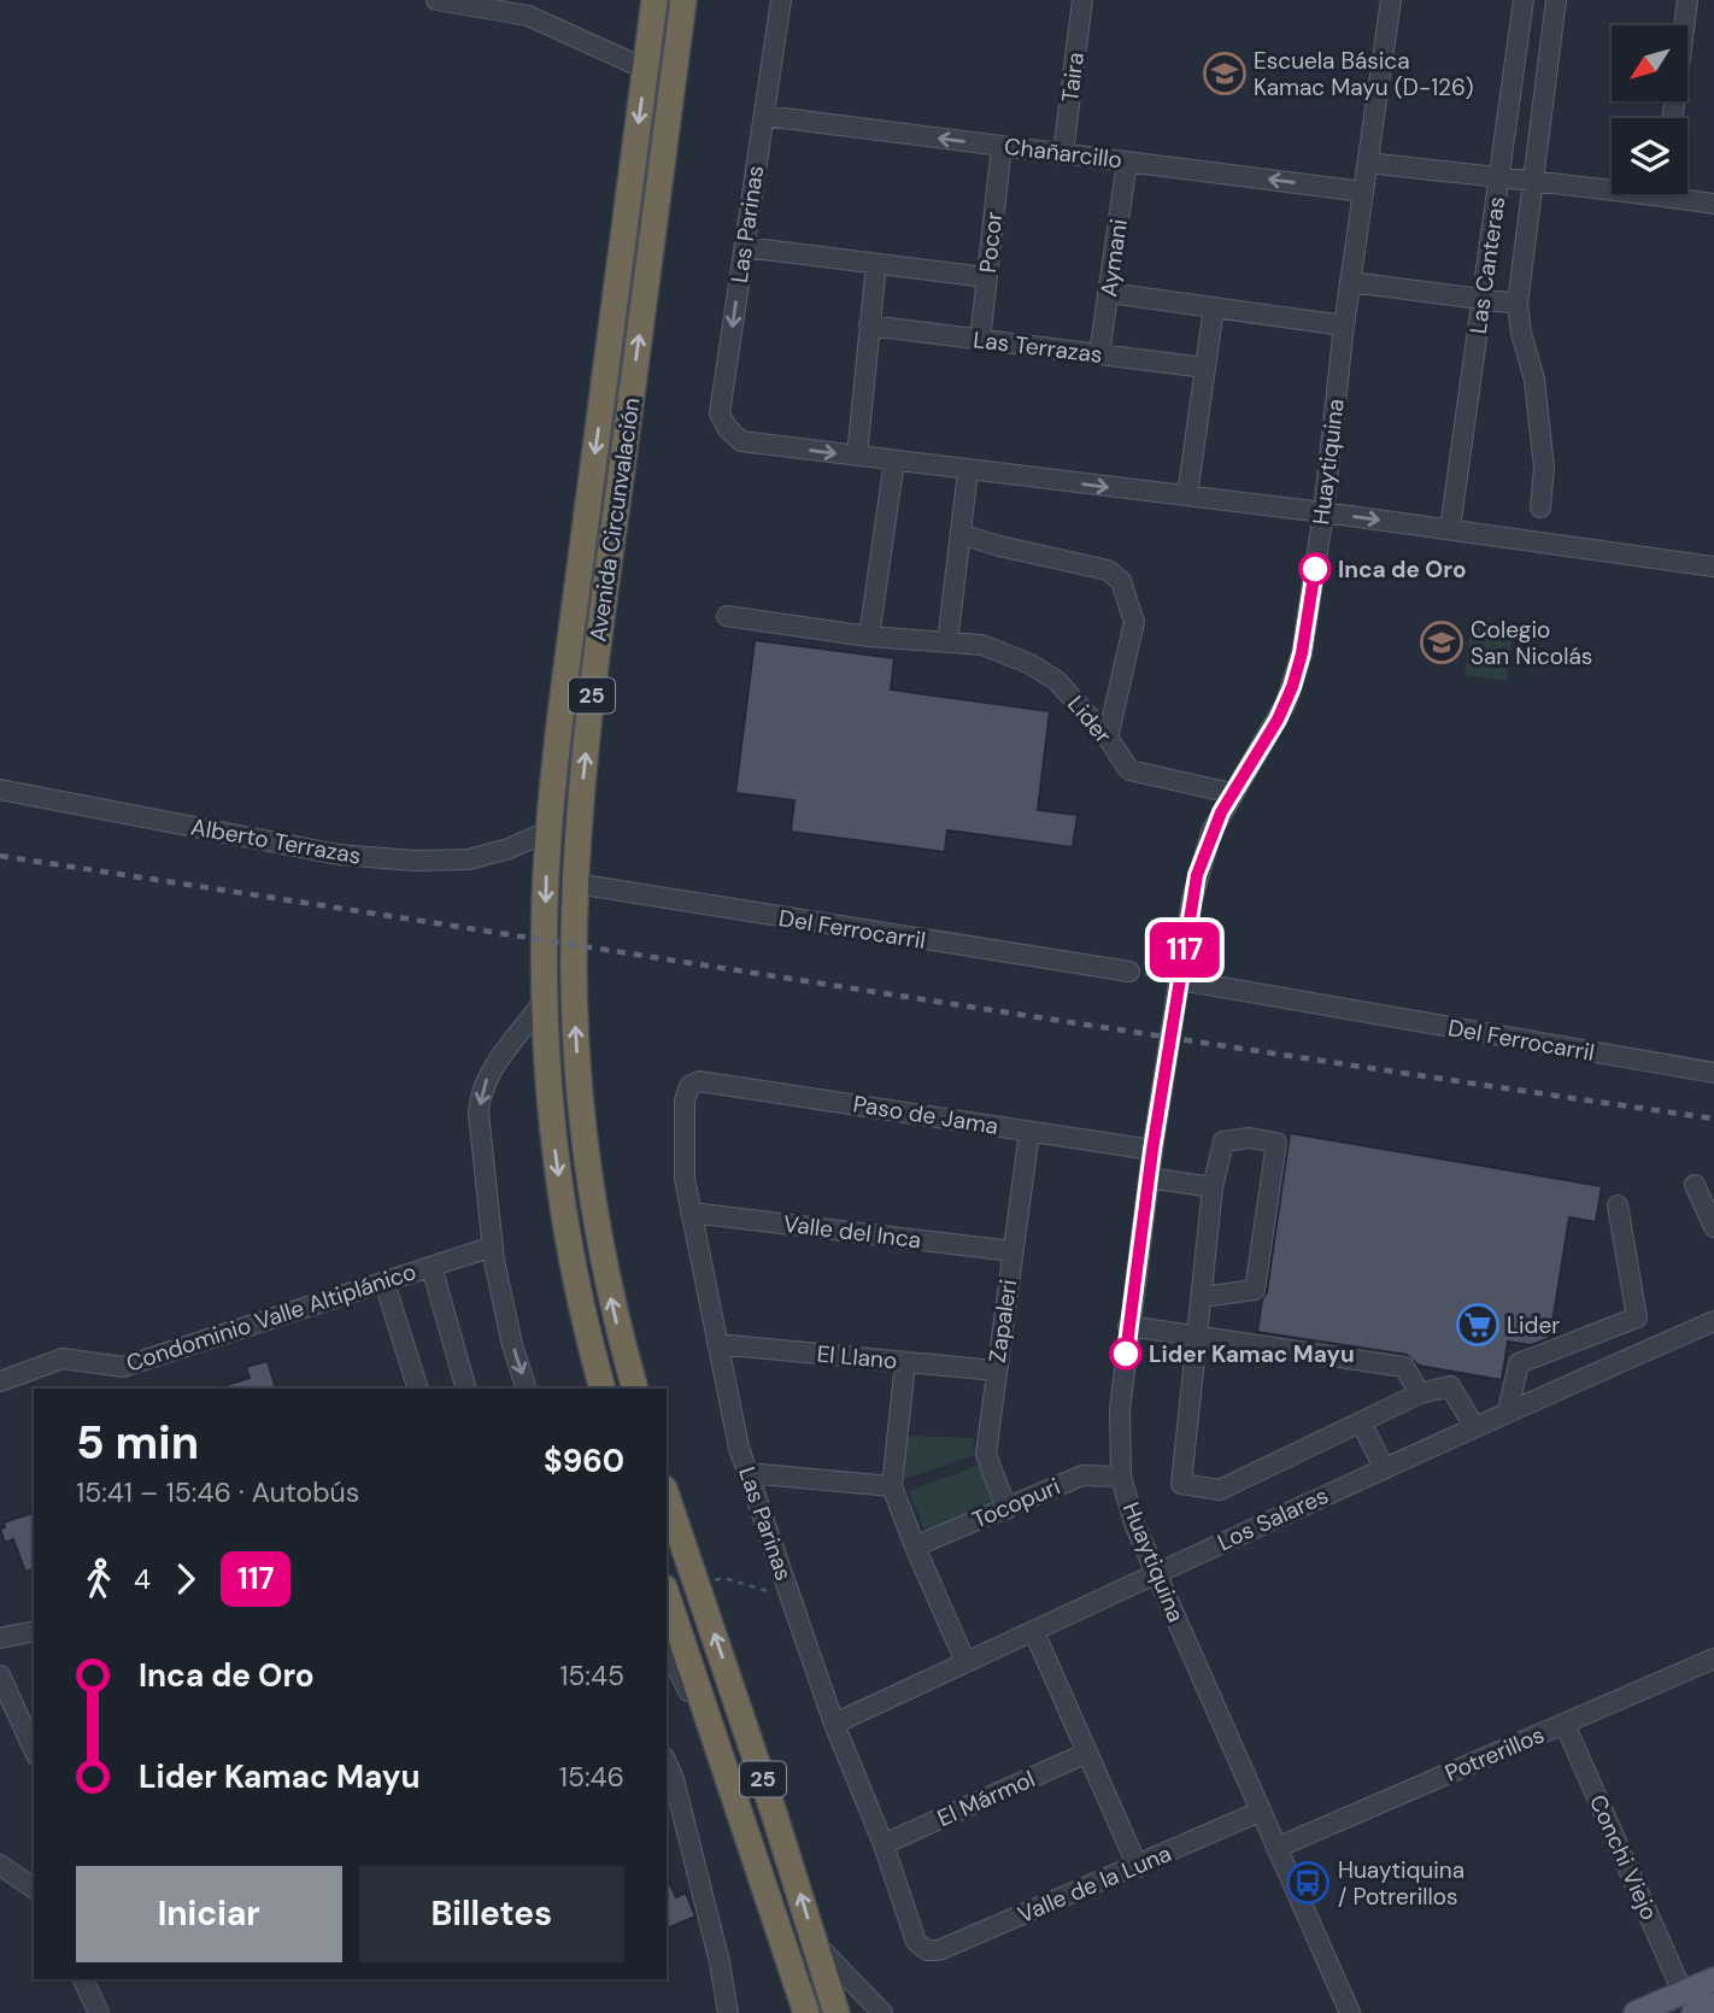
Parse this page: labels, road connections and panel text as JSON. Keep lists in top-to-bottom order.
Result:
{
  "streets": {
    "highway": ["Avenida Circunvalación", "25"],
    "street": [
      "Taira",
      "Chañarcillo",
      "Las Parinas",
      "Pocor",
      "Aymani",
      "Las Canteras",
      "Las Terrazas",
      "Huaytiquina",
      "Lider",
      "Alberto Terrazas",
      "Del Ferrocarril",
      "Paso de Jama",
      "Valle del Inca",
      "Condominio Valle Altiplánico",
      "Zapaleri",
      "El Llano",
      "Tocopuri",
      "Los Salares",
      "Potrerillos",
      "El Mármol",
      "Conchi Viejo",
      "Valle de la Luna"
    ]
  },
  "crossings": [
    ["Taira", "Chañarcillo"],
    ["Chañarcillo", "Las Parinas"],
    ["Chañarcillo", "Pocor"],
    ["Chañarcillo", "Aymani"],
    ["Chañarcillo", "Huaytiquina"],
    ["Las Parinas", "Paso de Jama"],
    ["Las Parinas", "Valle del Inca"],
    ["Las Parinas", "El Llano"],
    ["Las Parinas", "Los Salares"],
    ["Las Parinas", "El Mármol"],
    ["Las Parinas", "Valle de la Luna"],
    ["Pocor", "Las Terrazas"],
    ["Aymani", "Las Terrazas"],
    ["Huaytiquina", "Lider"],
    ["Huaytiquina", "Del Ferrocarril"],
    ["Huaytiquina", "Paso de Jama"],
    ["Huaytiquina", "Tocopuri"],
    ["Huaytiquina", "Los Salares"],
    ["Huaytiquina", "Potrerillos"],
    ["Huaytiquina", "Valle de la Luna"],
    ["Avenida Circunvalación", "Alberto Terrazas"],
    ["Avenida Circunvalación", "Del Ferrocarril"],
    ["Paso de Jama", "Zapaleri"],
    ["Valle del Inca", "Zapaleri"],
    ["Zapaleri", "El Llano"],
    ["Zapaleri", "Tocopuri"],
    ["Potrerillos", "Conchi Viejo"]
  ],
  "places": {
    "school or university": ["Escuela Básica Kamac Mayu (D-126)", "Colegio San Nicolás"],
    "other": ["Inca de Oro", "Lider Kamac Mayu"],
    "supermarket": ["Lider"],
    "bus stop": ["Huaytiquina / Potrerillos"]
  },
  "lines": ["bus line 117"],
  "north": "bottom left",
  "page": {
    "on_map": "117",
    "heading": ["5 min", "15:41 – 15:46 · Autobús", "$960"],
    "legs": ["4", "117"],
    "list": [
      {
        "name": "Inca de Oro",
        "value": "15:45"
      },
      {
        "name": "Lider Kamac Mayu",
        "value": "15:46"
      }
    ],
    "buttons": ["Iniciar", "Billetes"]
  }
}
